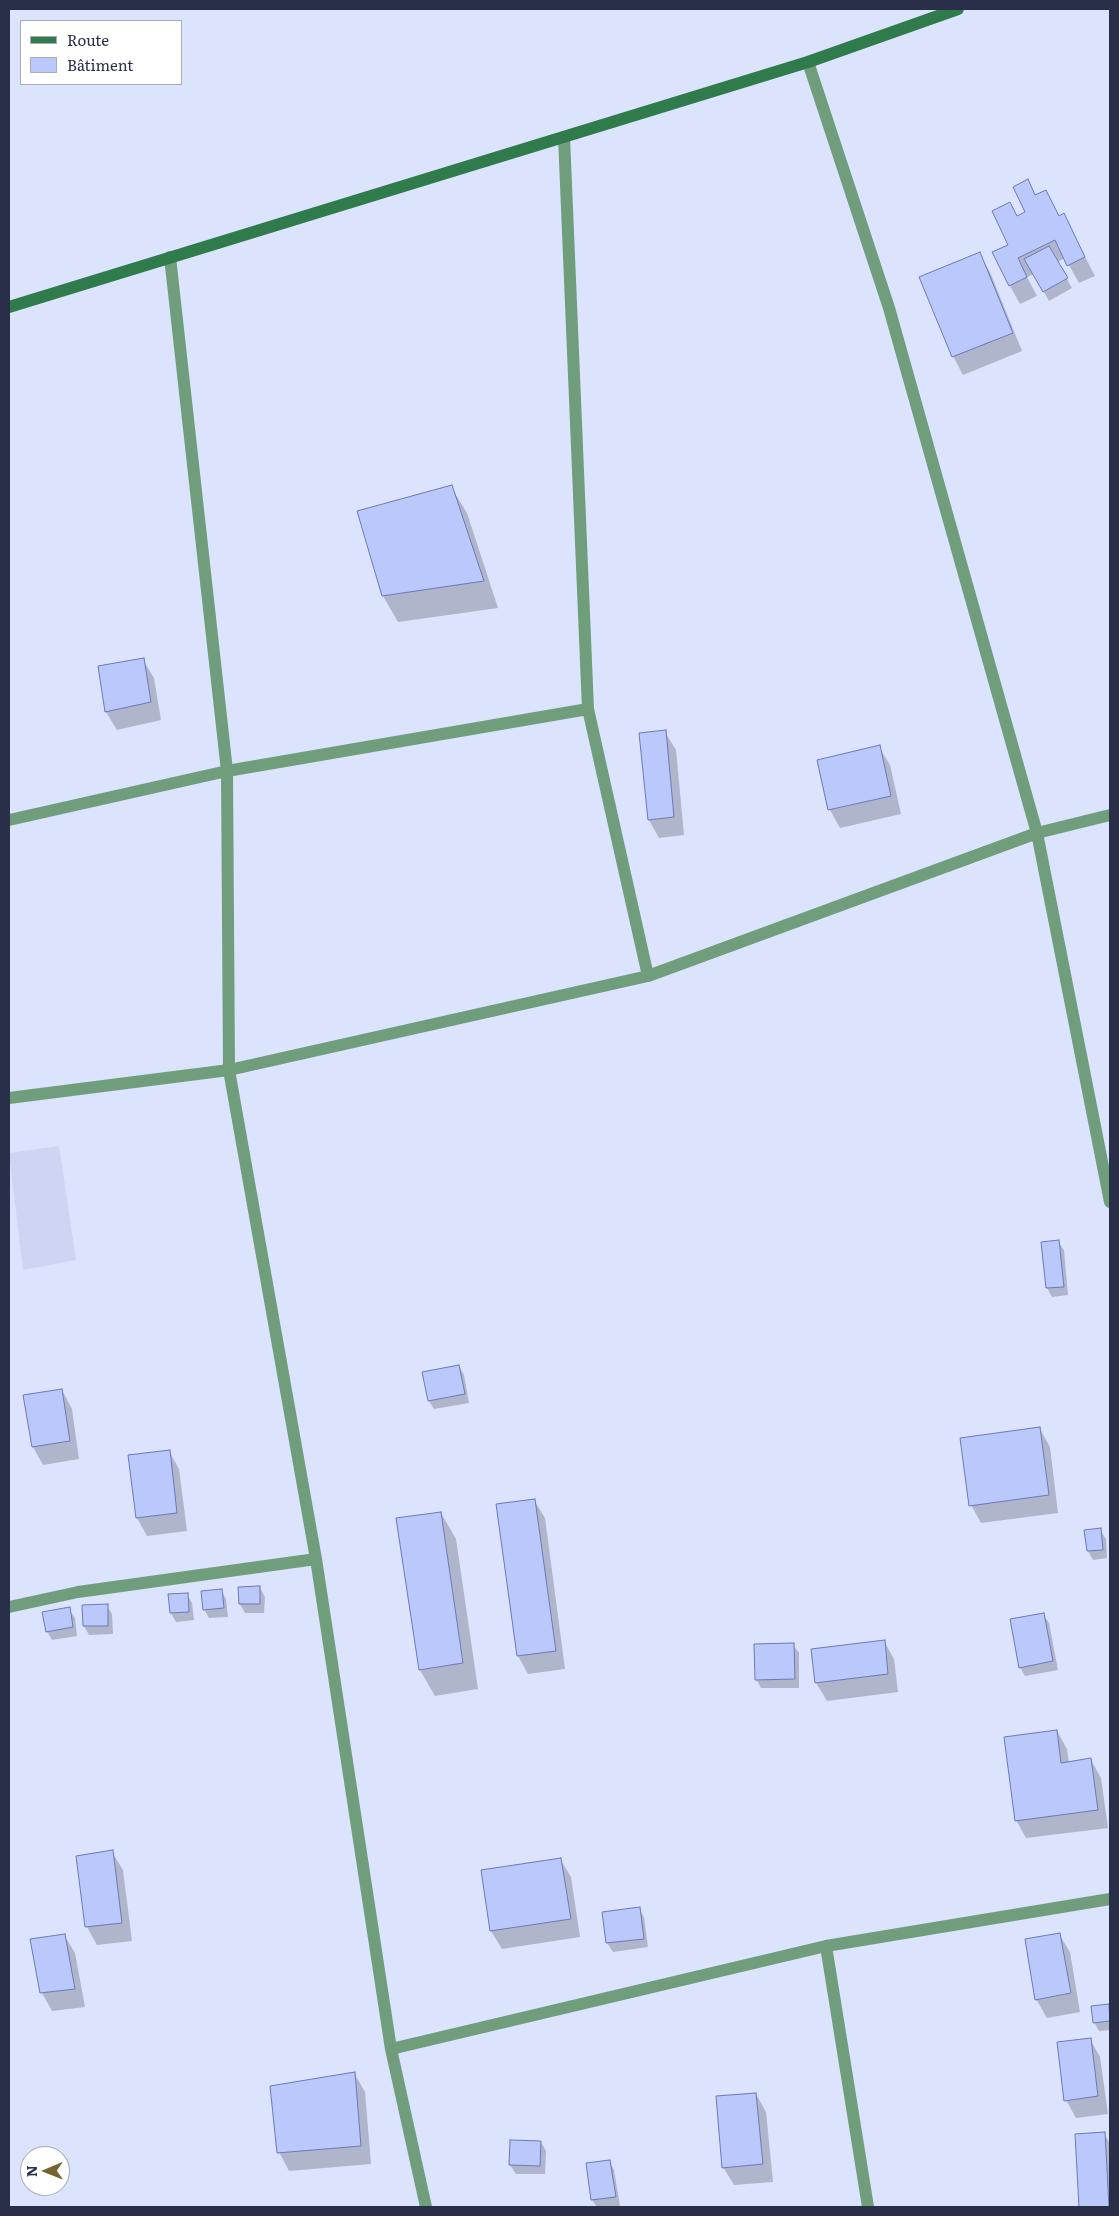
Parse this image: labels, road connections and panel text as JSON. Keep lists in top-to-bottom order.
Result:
{
  "legend": ["Route", "Bâtiment"],
  "north": "left"
}
